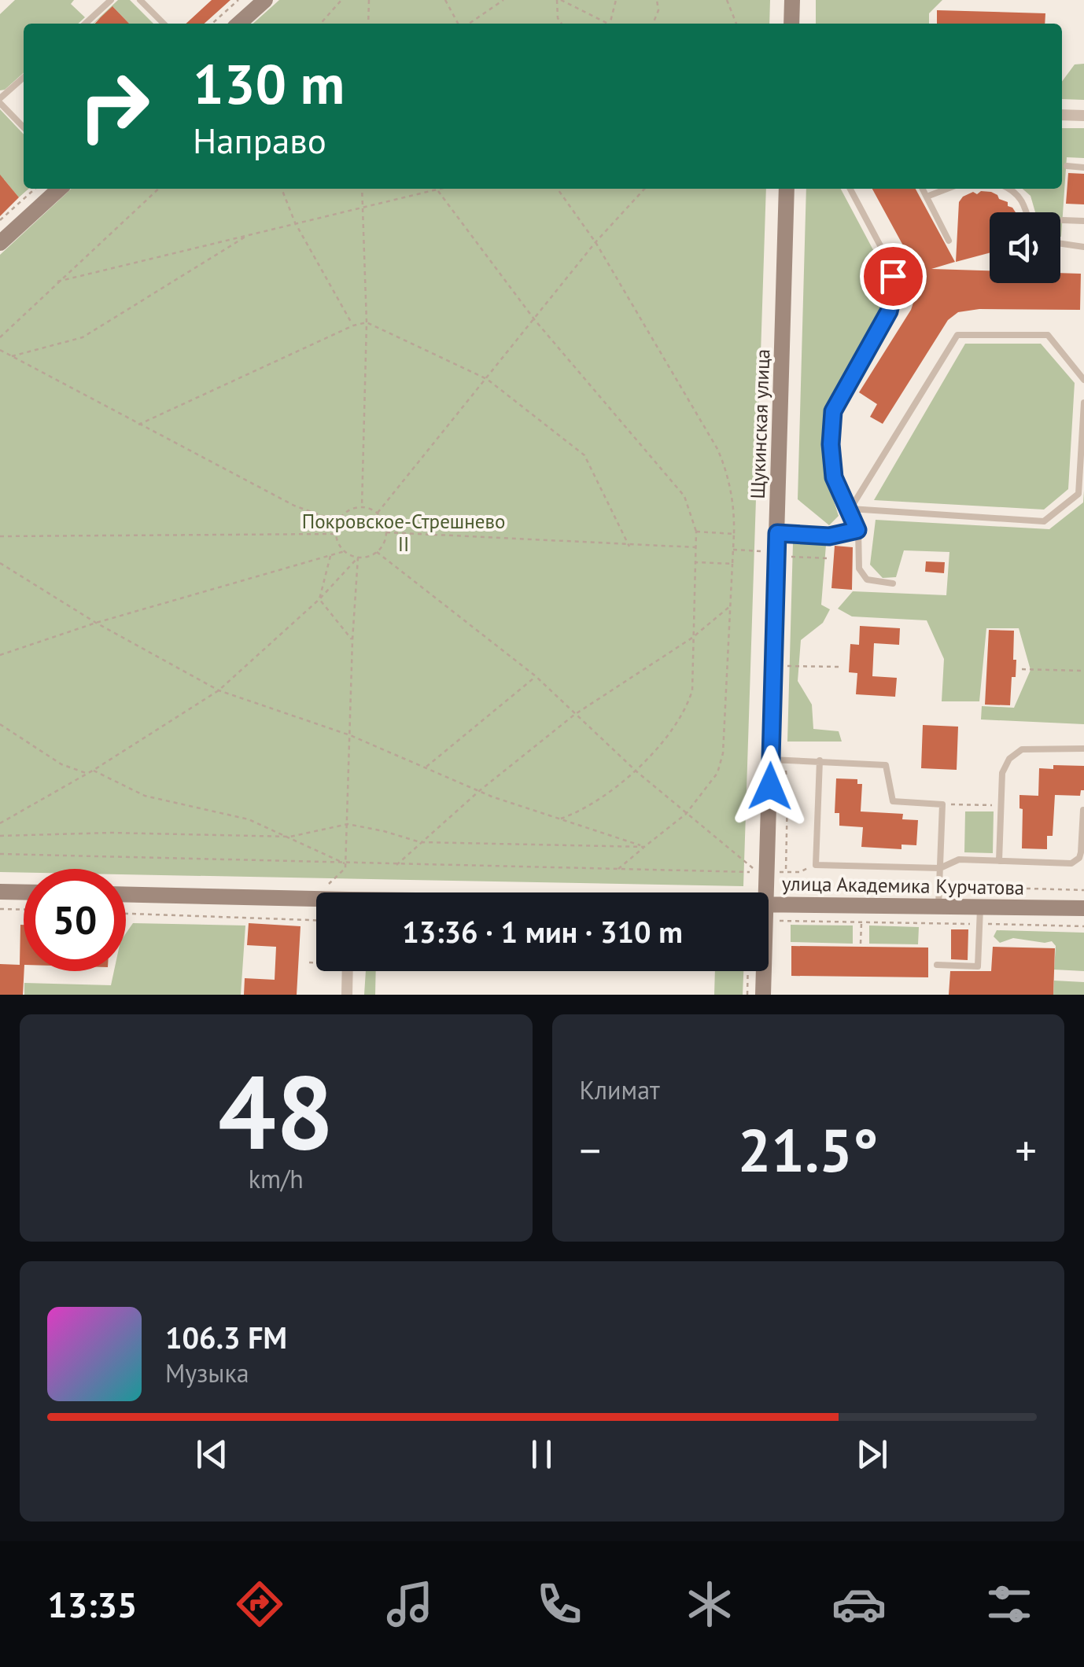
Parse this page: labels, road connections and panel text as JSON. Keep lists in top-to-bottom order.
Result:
{
  "streets": {
    "main road": ["Щукинская улица", "улица Академика Курчатова"]
  },
  "parks": ["Покровское-Стрешнево II"],
  "page": {
    "turn": ["130 m", "Направо"],
    "limit": "50",
    "trip": "13:36 · 1 мин · 310 m",
    "tile": [
      ["48", "km/h"],
      "Климат"
    ],
    "heat": ["−", "21.5°", "+"],
    "song": ["106.3 FM", "Музыка"],
    "tabs": "13:35"
  }
}
